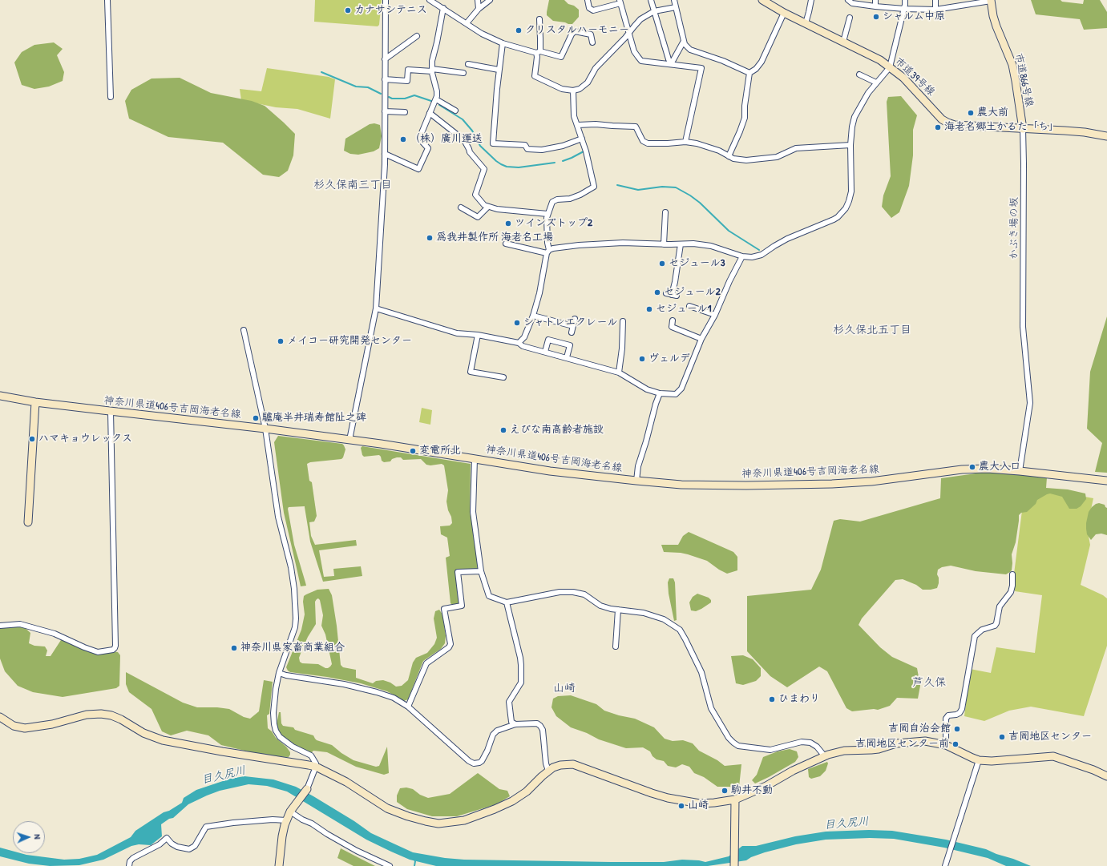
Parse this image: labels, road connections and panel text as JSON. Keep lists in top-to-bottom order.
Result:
{
  "streets": {
    "street": [
      "市道39号線",
      "市道866号線",
      "かぶき場の坂",
      "神奈川県道406号吉岡海老名線"
    ]
  },
  "crossings": [
    ["市道39号線", "市道866号線"],
    ["市道39号線", "かぶき場の坂"],
    ["市道866号線", "かぶき場の坂"],
    ["かぶき場の坂", "神奈川県道406号吉岡海老名線"]
  ],
  "districts": [
    "杉久保南三丁目",
    "杉久保北五丁目",
    "芦久保",
    "山崎"
  ],
  "water": ["目久尻川"],
  "places": [
    "カナサシテニス",
    "シャルム中原",
    "クリスタルハーモニー",
    "農大前",
    "海老名郷土かるた「ち」",
    "（株）廣川運送",
    "ツインズトップ2",
    "爲我井製作所 海老名工場",
    "セジュール3",
    "セジュール2",
    "セジュール1",
    "シャトレエクレール",
    "メイコー研究開発センター",
    "ヴェルデ",
    "驢庵半井瑞寿館阯之碑",
    "えびな南高齢者施設",
    "ハマキョウレックス",
    "変電所北",
    "農大入口",
    "神奈川県家畜商業組合",
    "ひまわり",
    "吉岡自治会館",
    "吉岡地区センター",
    "吉岡地区センター前",
    "駒井不動",
    "山崎"
  ],
  "north": "right"
}
